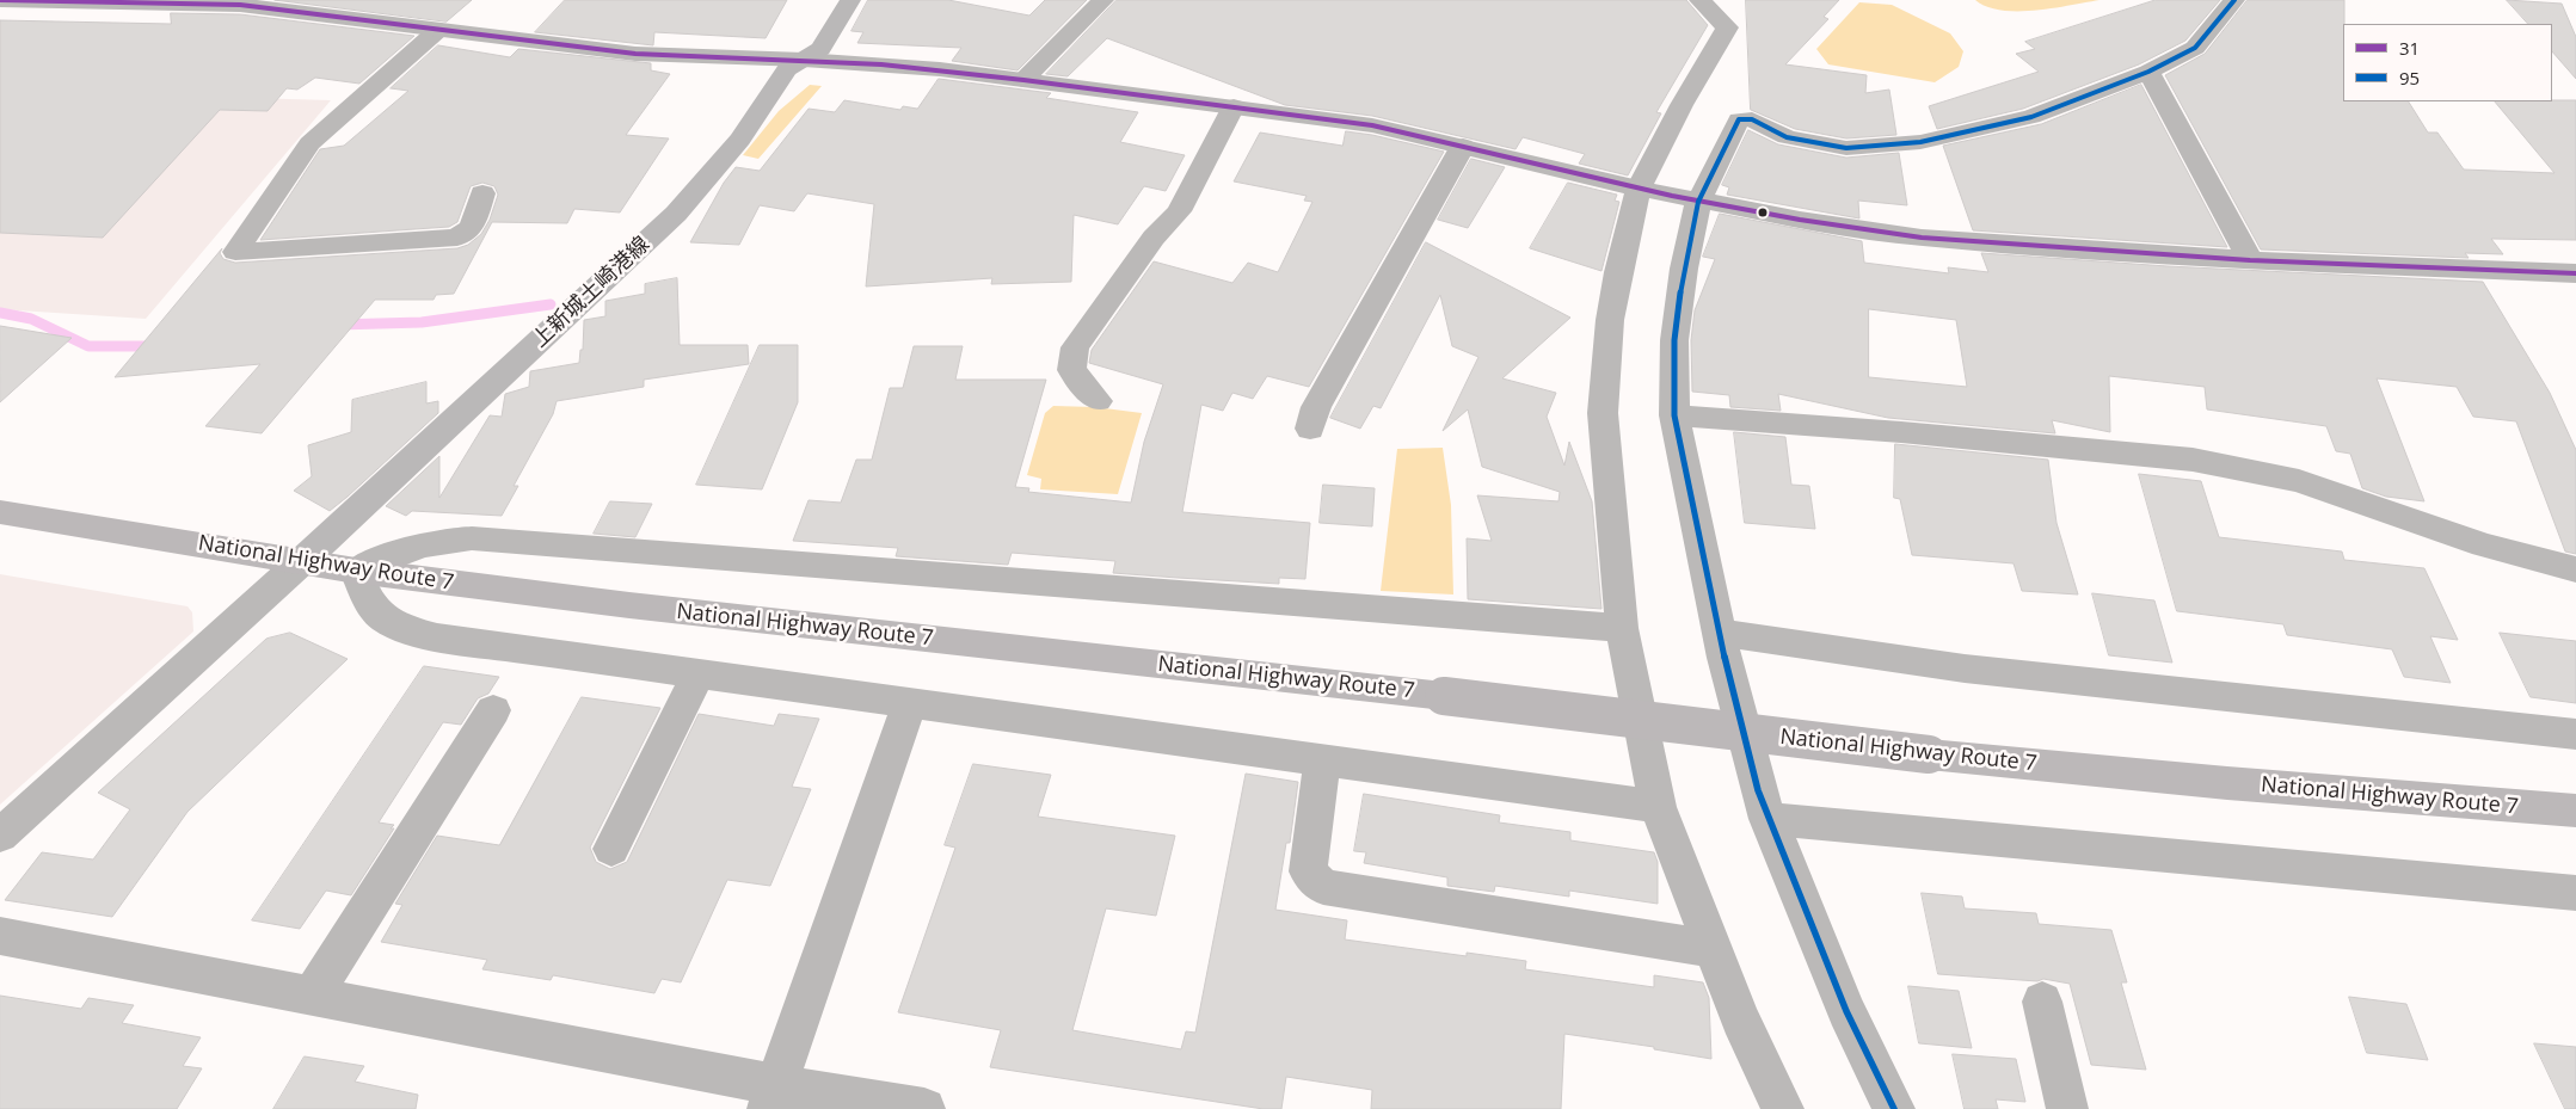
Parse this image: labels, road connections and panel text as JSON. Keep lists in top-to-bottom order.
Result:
{
  "streets": {
    "highway": ["National Highway Route 7"],
    "main road": ["上新城土崎港線"]
  },
  "crossings": [
    ["上新城土崎港線", "National Highway Route 7"]
  ],
  "lines": ["transit line 31", "transit line 95"],
  "legend": ["31", "95"]
}
